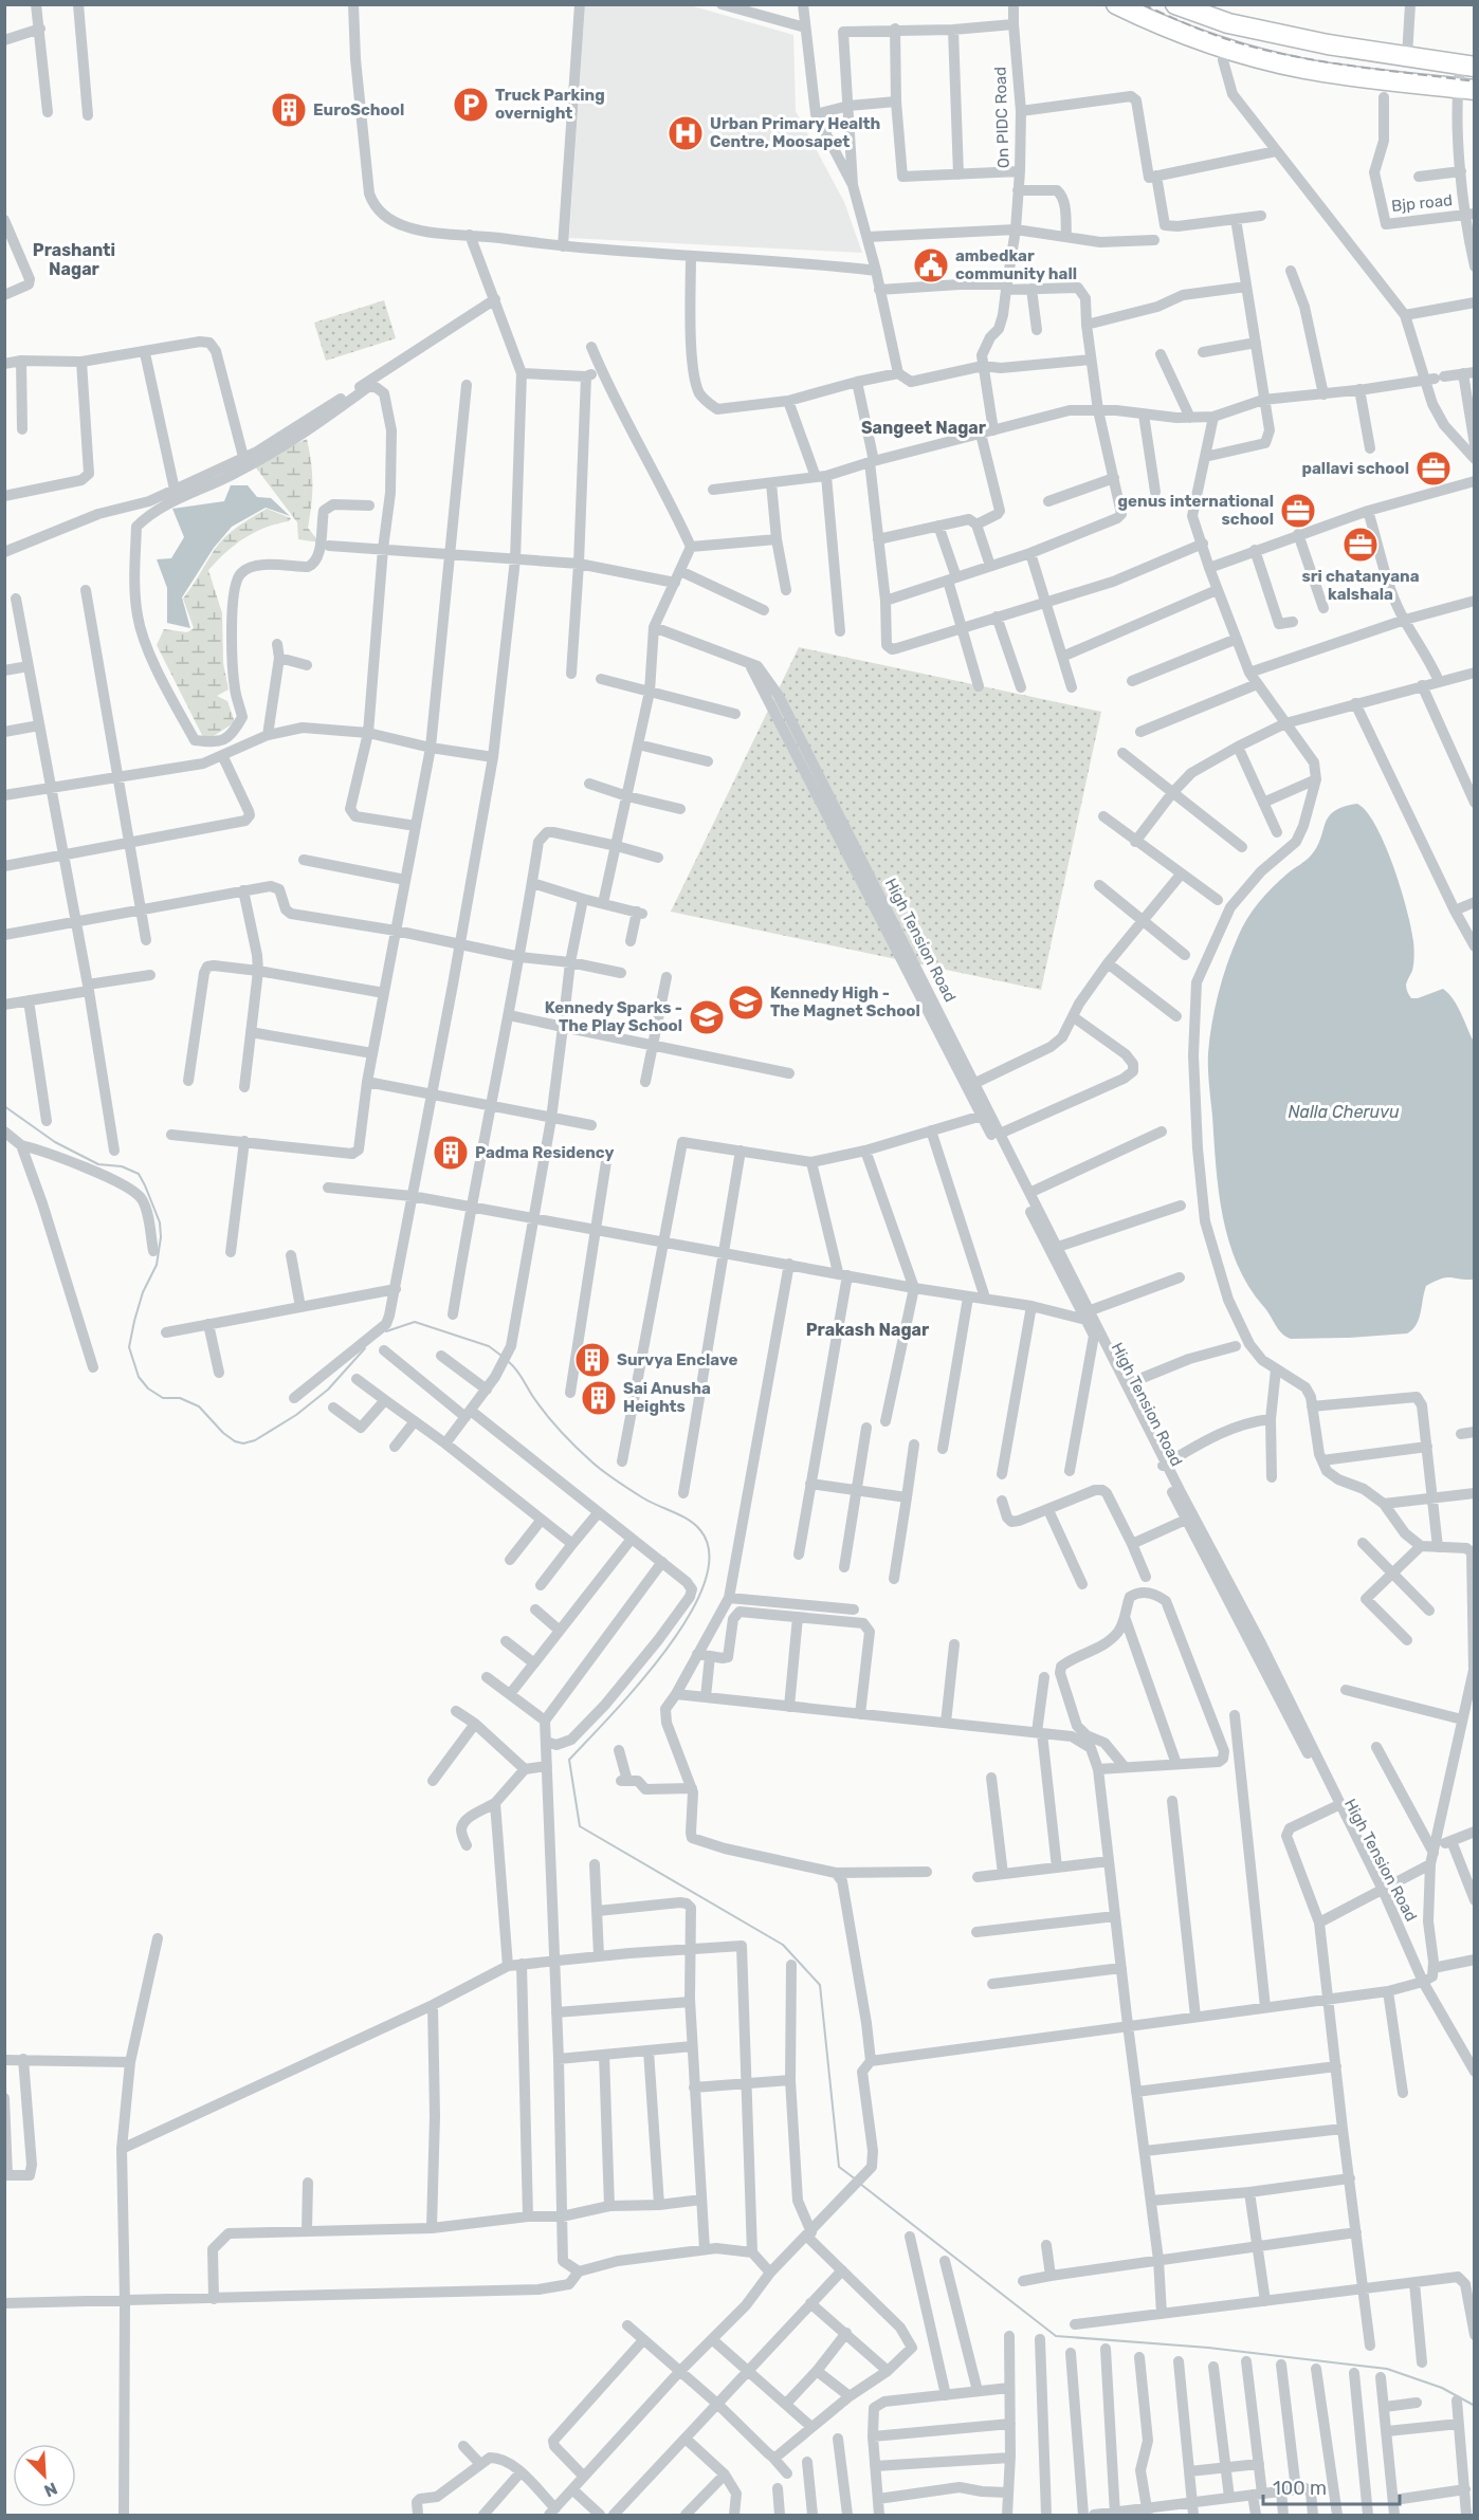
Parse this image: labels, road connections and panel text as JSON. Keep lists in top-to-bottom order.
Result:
{
  "streets": {
    "street": ["On PIDC Road", "Bjp road", "High Tension Road"]
  },
  "districts": ["Prashanti Nagar", "Sangeet Nagar", "Prakash Nagar"],
  "water": ["Nalla Cheruvu"],
  "places": {
    "parking": ["Truck Parking overnight"],
    "building": [
      "EuroSchool",
      "Padma Residency",
      "Survya Enclave",
      "Sai Anusha Heights"
    ],
    "hospital": ["Urban Primary Health Centre, Moosapet"],
    "public building": ["ambedkar community hall"],
    "office": ["pallavi school", "genus international school", "sri chatanyana kalshala"],
    "school or university": ["Kennedy High - The Magnet School", "Kennedy Sparks - The Play School"]
  },
  "scale_bar": "100 m",
  "north": "bottom right"
}
